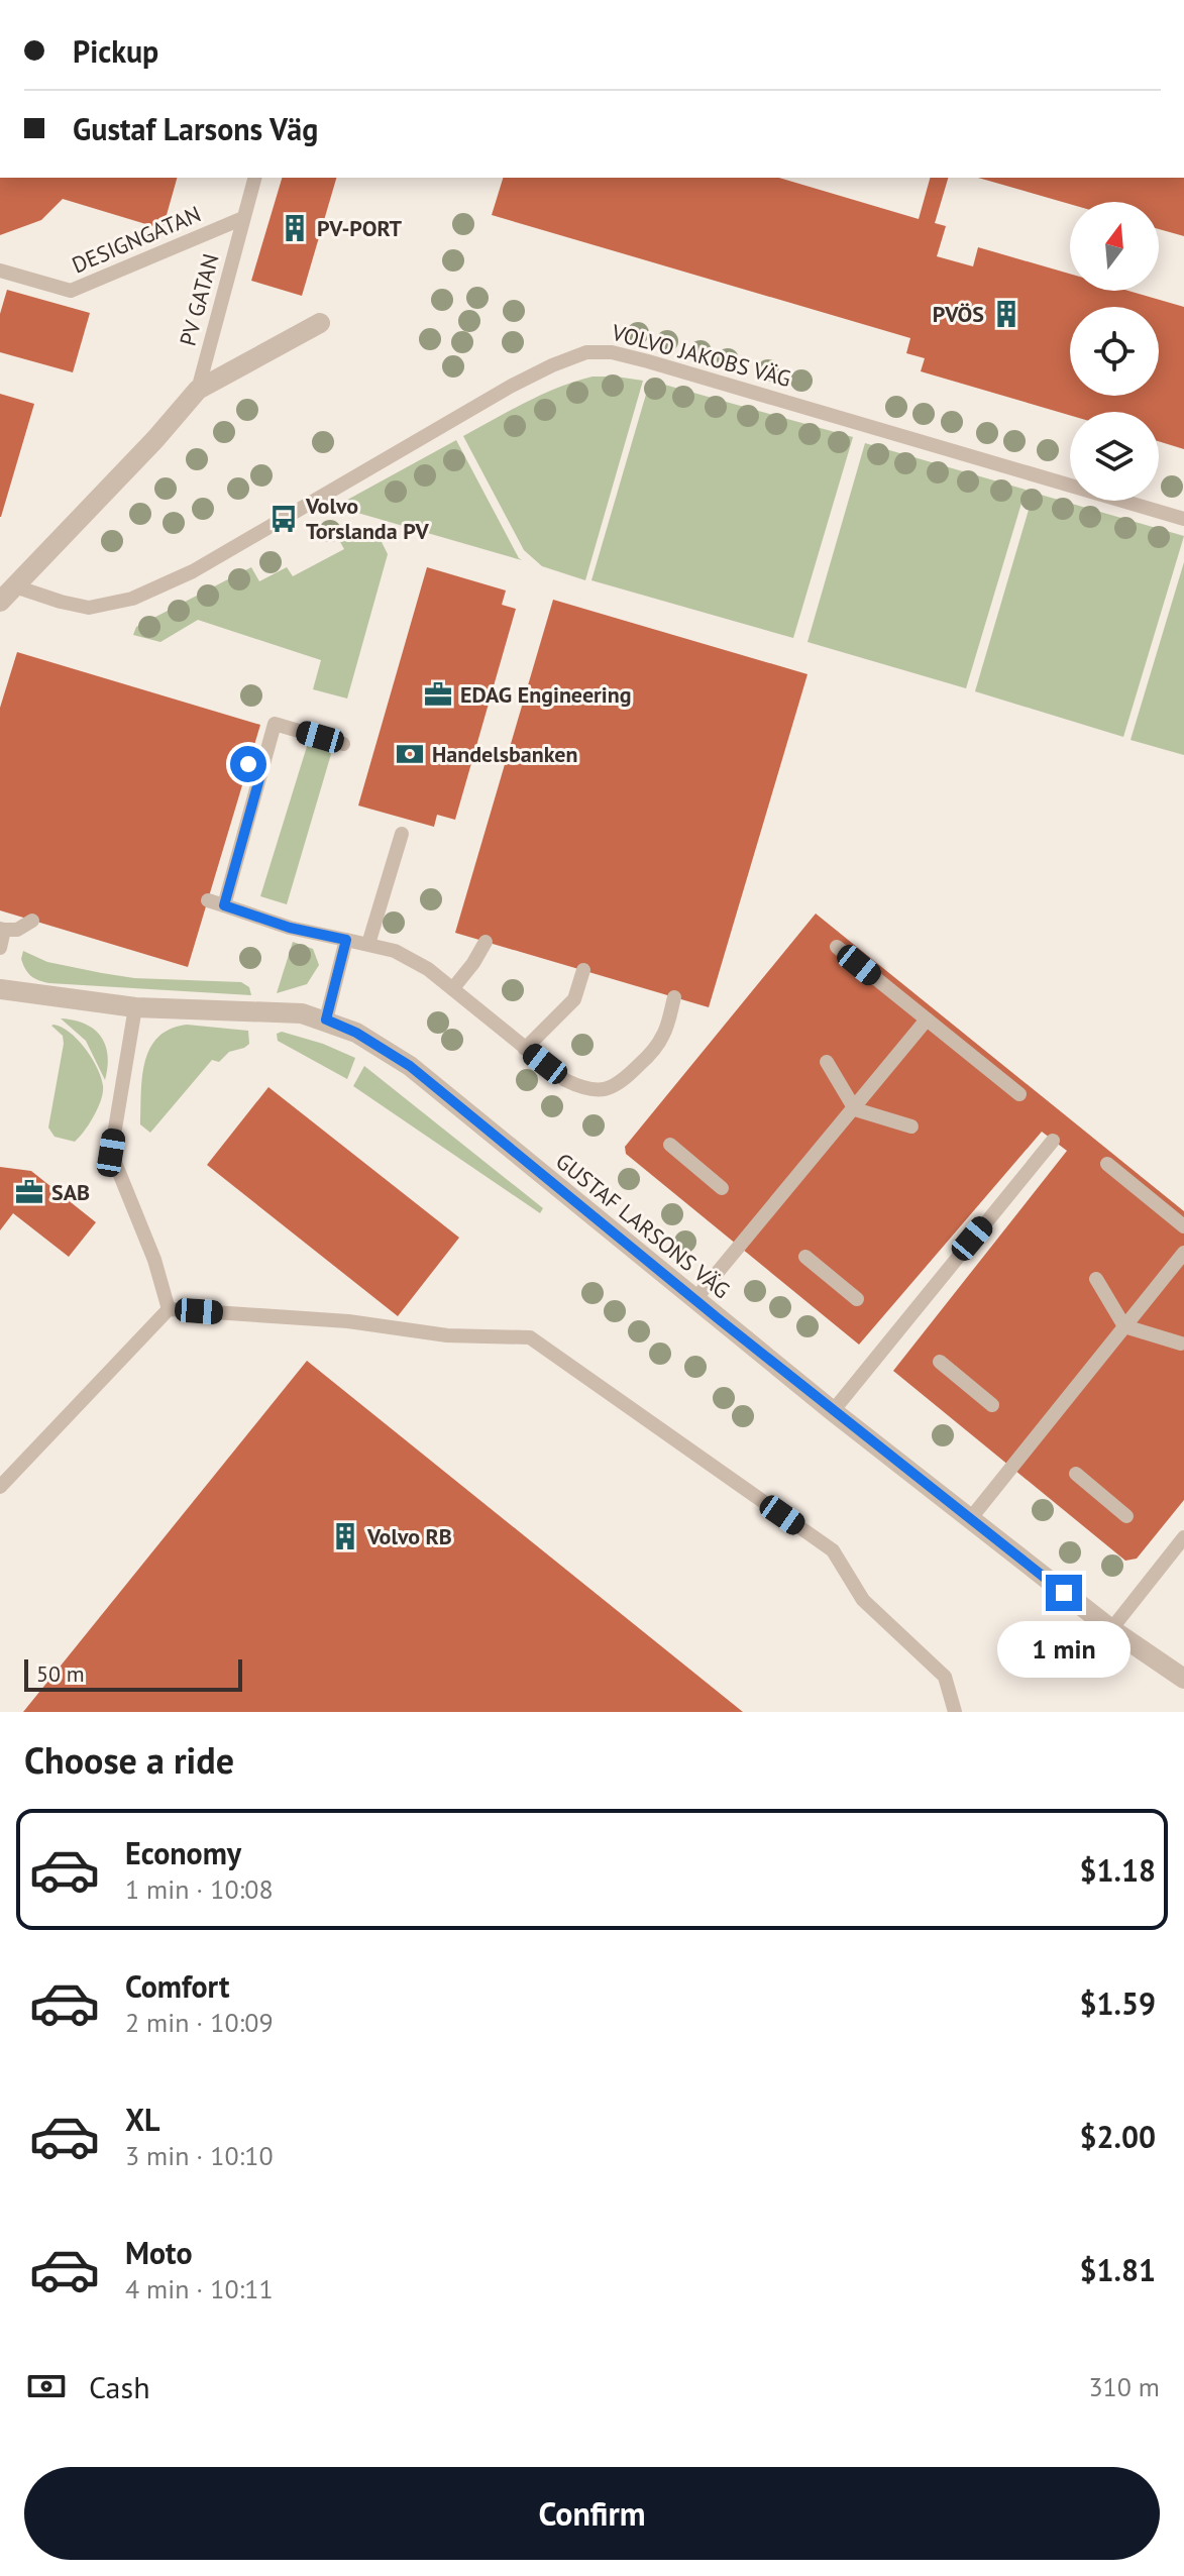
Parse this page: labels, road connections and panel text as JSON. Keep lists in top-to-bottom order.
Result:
{
  "streets": {
    "street": ["GUSTAF LARSONS VÄG"],
    "lane": ["DESIGNGATAN", "PV GATAN", "VOLVO JAKOBS VÄG"]
  },
  "crossings": [
    ["DESIGNGATAN", "PV GATAN"]
  ],
  "places": {
    "building": ["PV-PORT", "PVÖS", "Volvo RB"],
    "bus stop": ["Volvo Torslanda PV"],
    "office": ["EDAG Engineering", "SAB"],
    "bank": ["Handelsbanken"]
  },
  "scale_bar": "50 m",
  "north": "top",
  "page": {
    "banner": ["Pickup", "Gustaf Larsons Väg"],
    "bubble": "1 min",
    "scale": "50 m",
    "heading": "Choose a ride",
    "list": [
      {
        "name": "Economy",
        "note": "1 min · 10:08",
        "value": "$1.18"
      },
      {
        "name": "Comfort",
        "note": "2 min · 10:09",
        "value": "$1.59"
      },
      {
        "name": "XL",
        "note": "3 min · 10:10",
        "value": "$2.00"
      },
      {
        "name": "Moto",
        "note": "4 min · 10:11",
        "value": "$1.81"
      }
    ],
    "pay": ["Cash", "310 m"],
    "buttons": "Confirm"
  }
}
